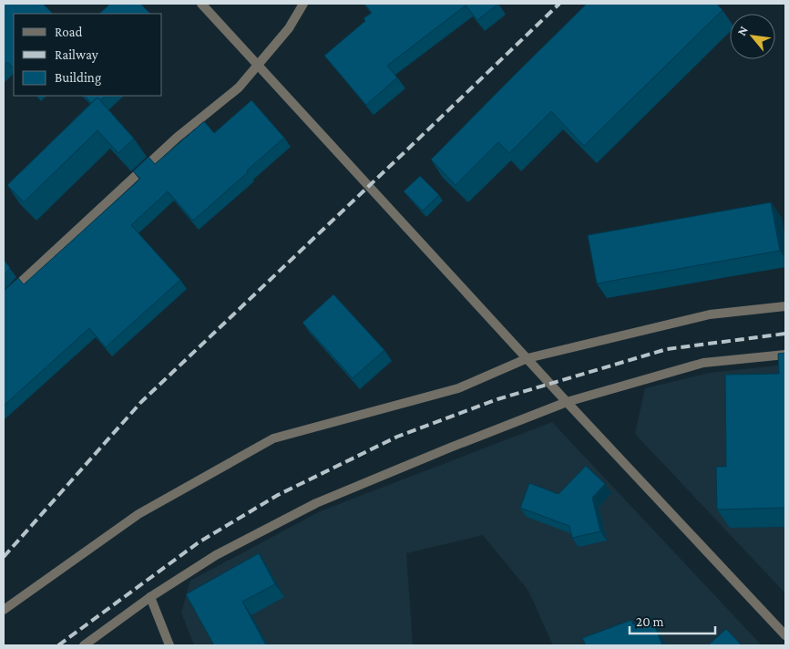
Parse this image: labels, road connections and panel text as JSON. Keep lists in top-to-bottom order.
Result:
{
  "legend": ["Road", "Railway", "Building"],
  "scale_bar": "20 m",
  "north": "top left"
}
